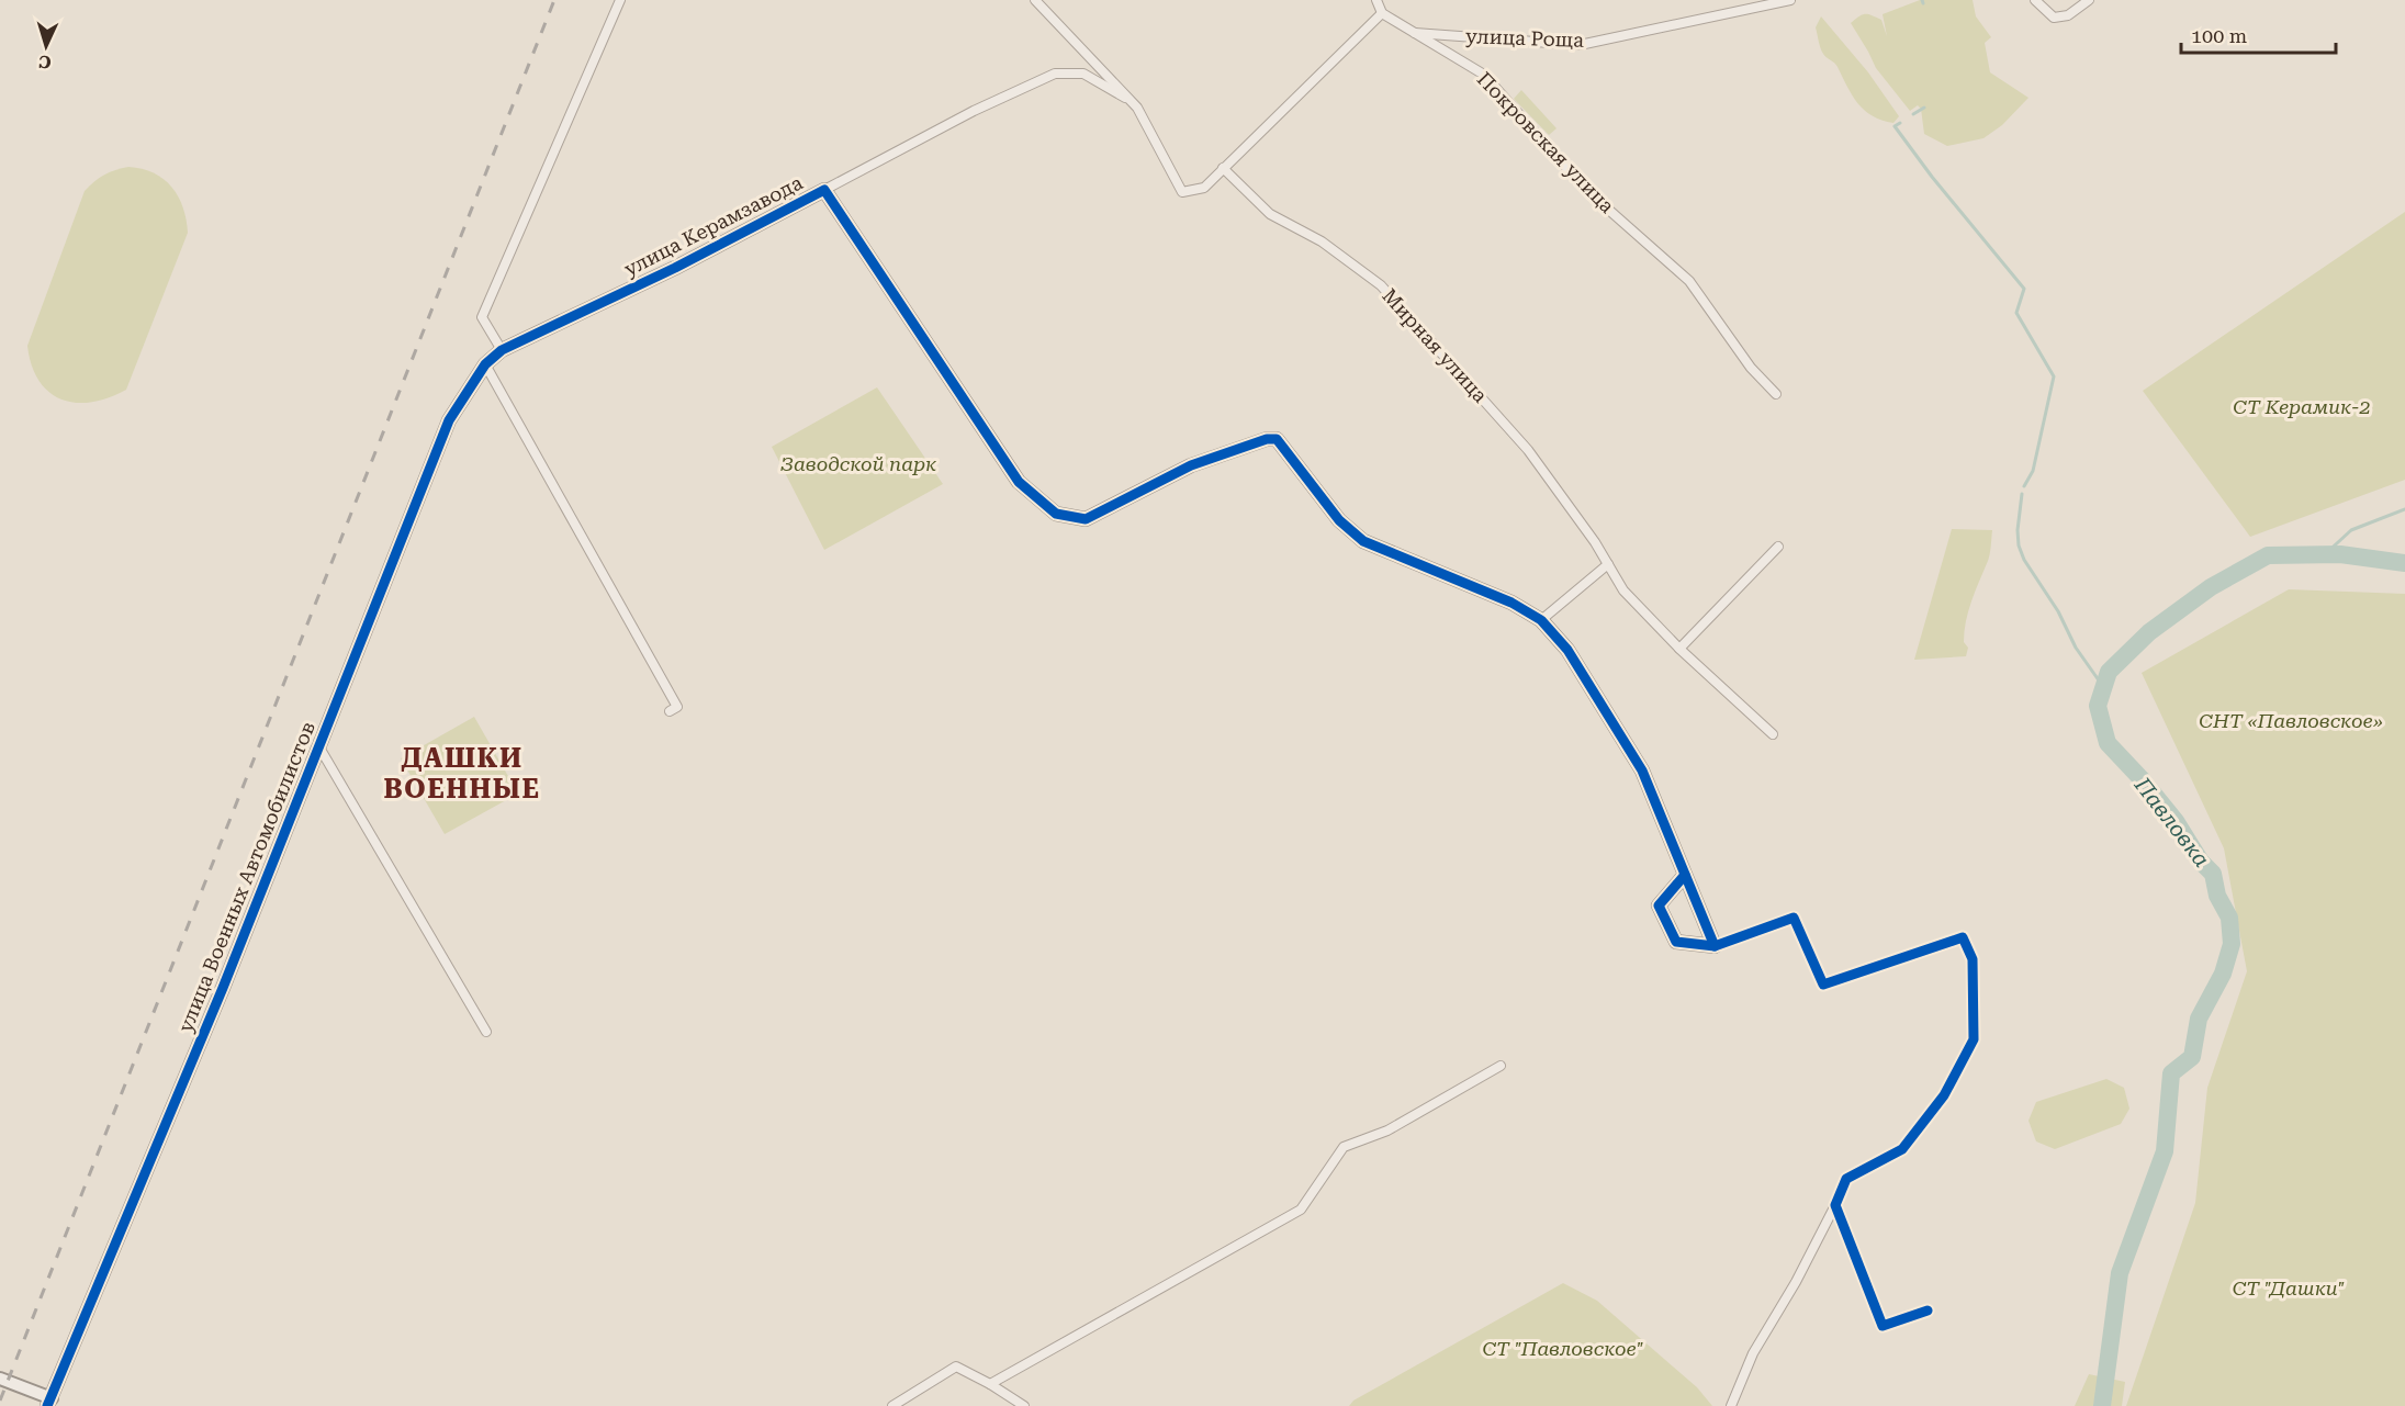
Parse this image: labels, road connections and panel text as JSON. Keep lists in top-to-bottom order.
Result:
{
  "streets": {
    "street": [
      "улица Роща",
      "Покровская улица",
      "улица Керамзавода",
      "Мирная улица",
      "улица Военных Автомобилистов"
    ]
  },
  "crossings": [
    ["улица Роща", "Покровская улица"],
    ["улица Керамзавода", "улица Военных Автомобилистов"]
  ],
  "districts": ["ДАШКИ ВОЕННЫЕ"],
  "water": ["Павловка"],
  "parks": [
    "СТ Керамик-2",
    "Заводской парк",
    "СНТ «Павловское»",
    "СТ \"Дашки\"",
    "СТ \"Павловское\""
  ],
  "scale_bar": "100 m",
  "north": "bottom"
}
